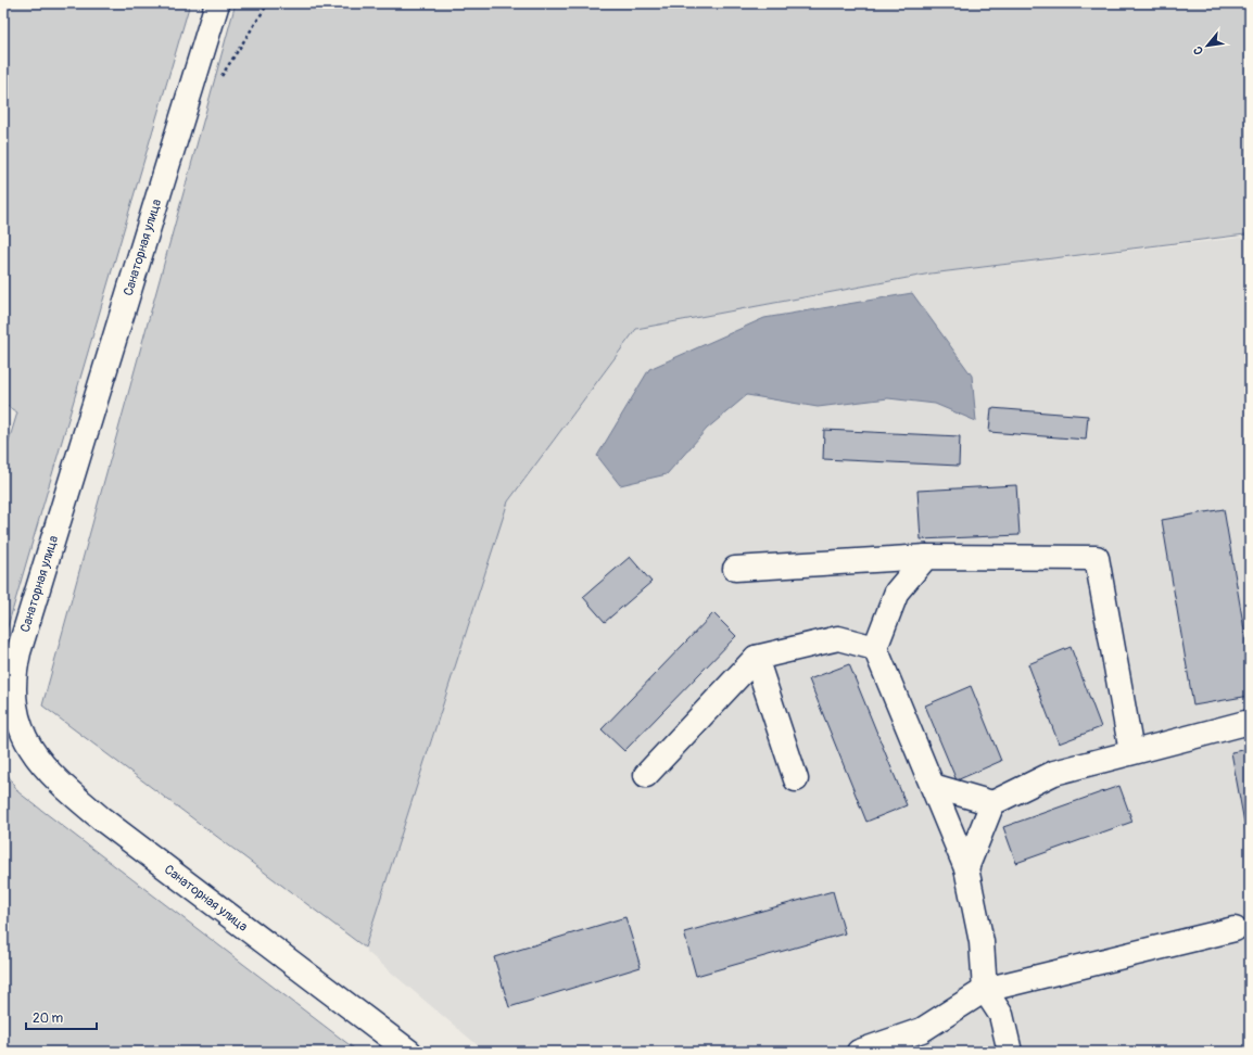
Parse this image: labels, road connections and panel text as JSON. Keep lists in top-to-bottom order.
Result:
{
  "streets": {
    "street": ["Санаторная улица"]
  },
  "scale_bar": "20 m",
  "north": "bottom left"
}
